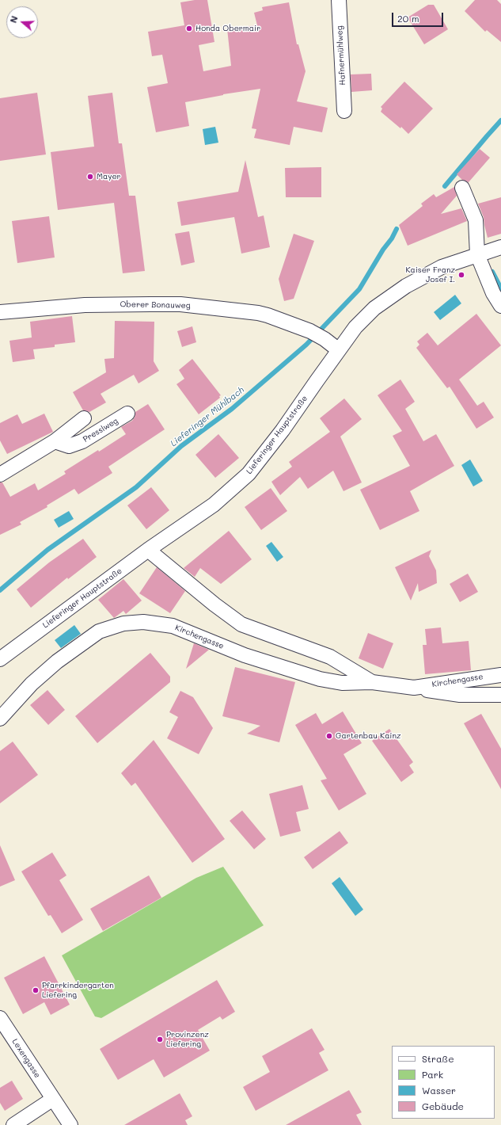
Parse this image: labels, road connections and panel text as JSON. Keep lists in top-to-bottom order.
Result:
{
  "streets": {
    "street": [
      "Hafnermühlweg",
      "Oberer Bonauweg",
      "Presslweg",
      "Lieferinger Hauptstraße",
      "Kirchengasse",
      "Lexengasse"
    ]
  },
  "crossings": [
    ["Oberer Bonauweg", "Lieferinger Hauptstraße"],
    ["Lieferinger Hauptstraße", "Kirchengasse"]
  ],
  "water": ["Lieferinger Mühlbach"],
  "places": [
    "Honda Obermair",
    "Mayer",
    "Kaiser Franz Josef I.",
    "Gartenbau Kainz",
    "Pfarrkindergarten Liefering",
    "Provinzenz Liefering"
  ],
  "legend": [
    "Straße",
    "Park",
    "Wasser",
    "Gebäude"
  ],
  "scale_bar": "20 m",
  "north": "left"
}
